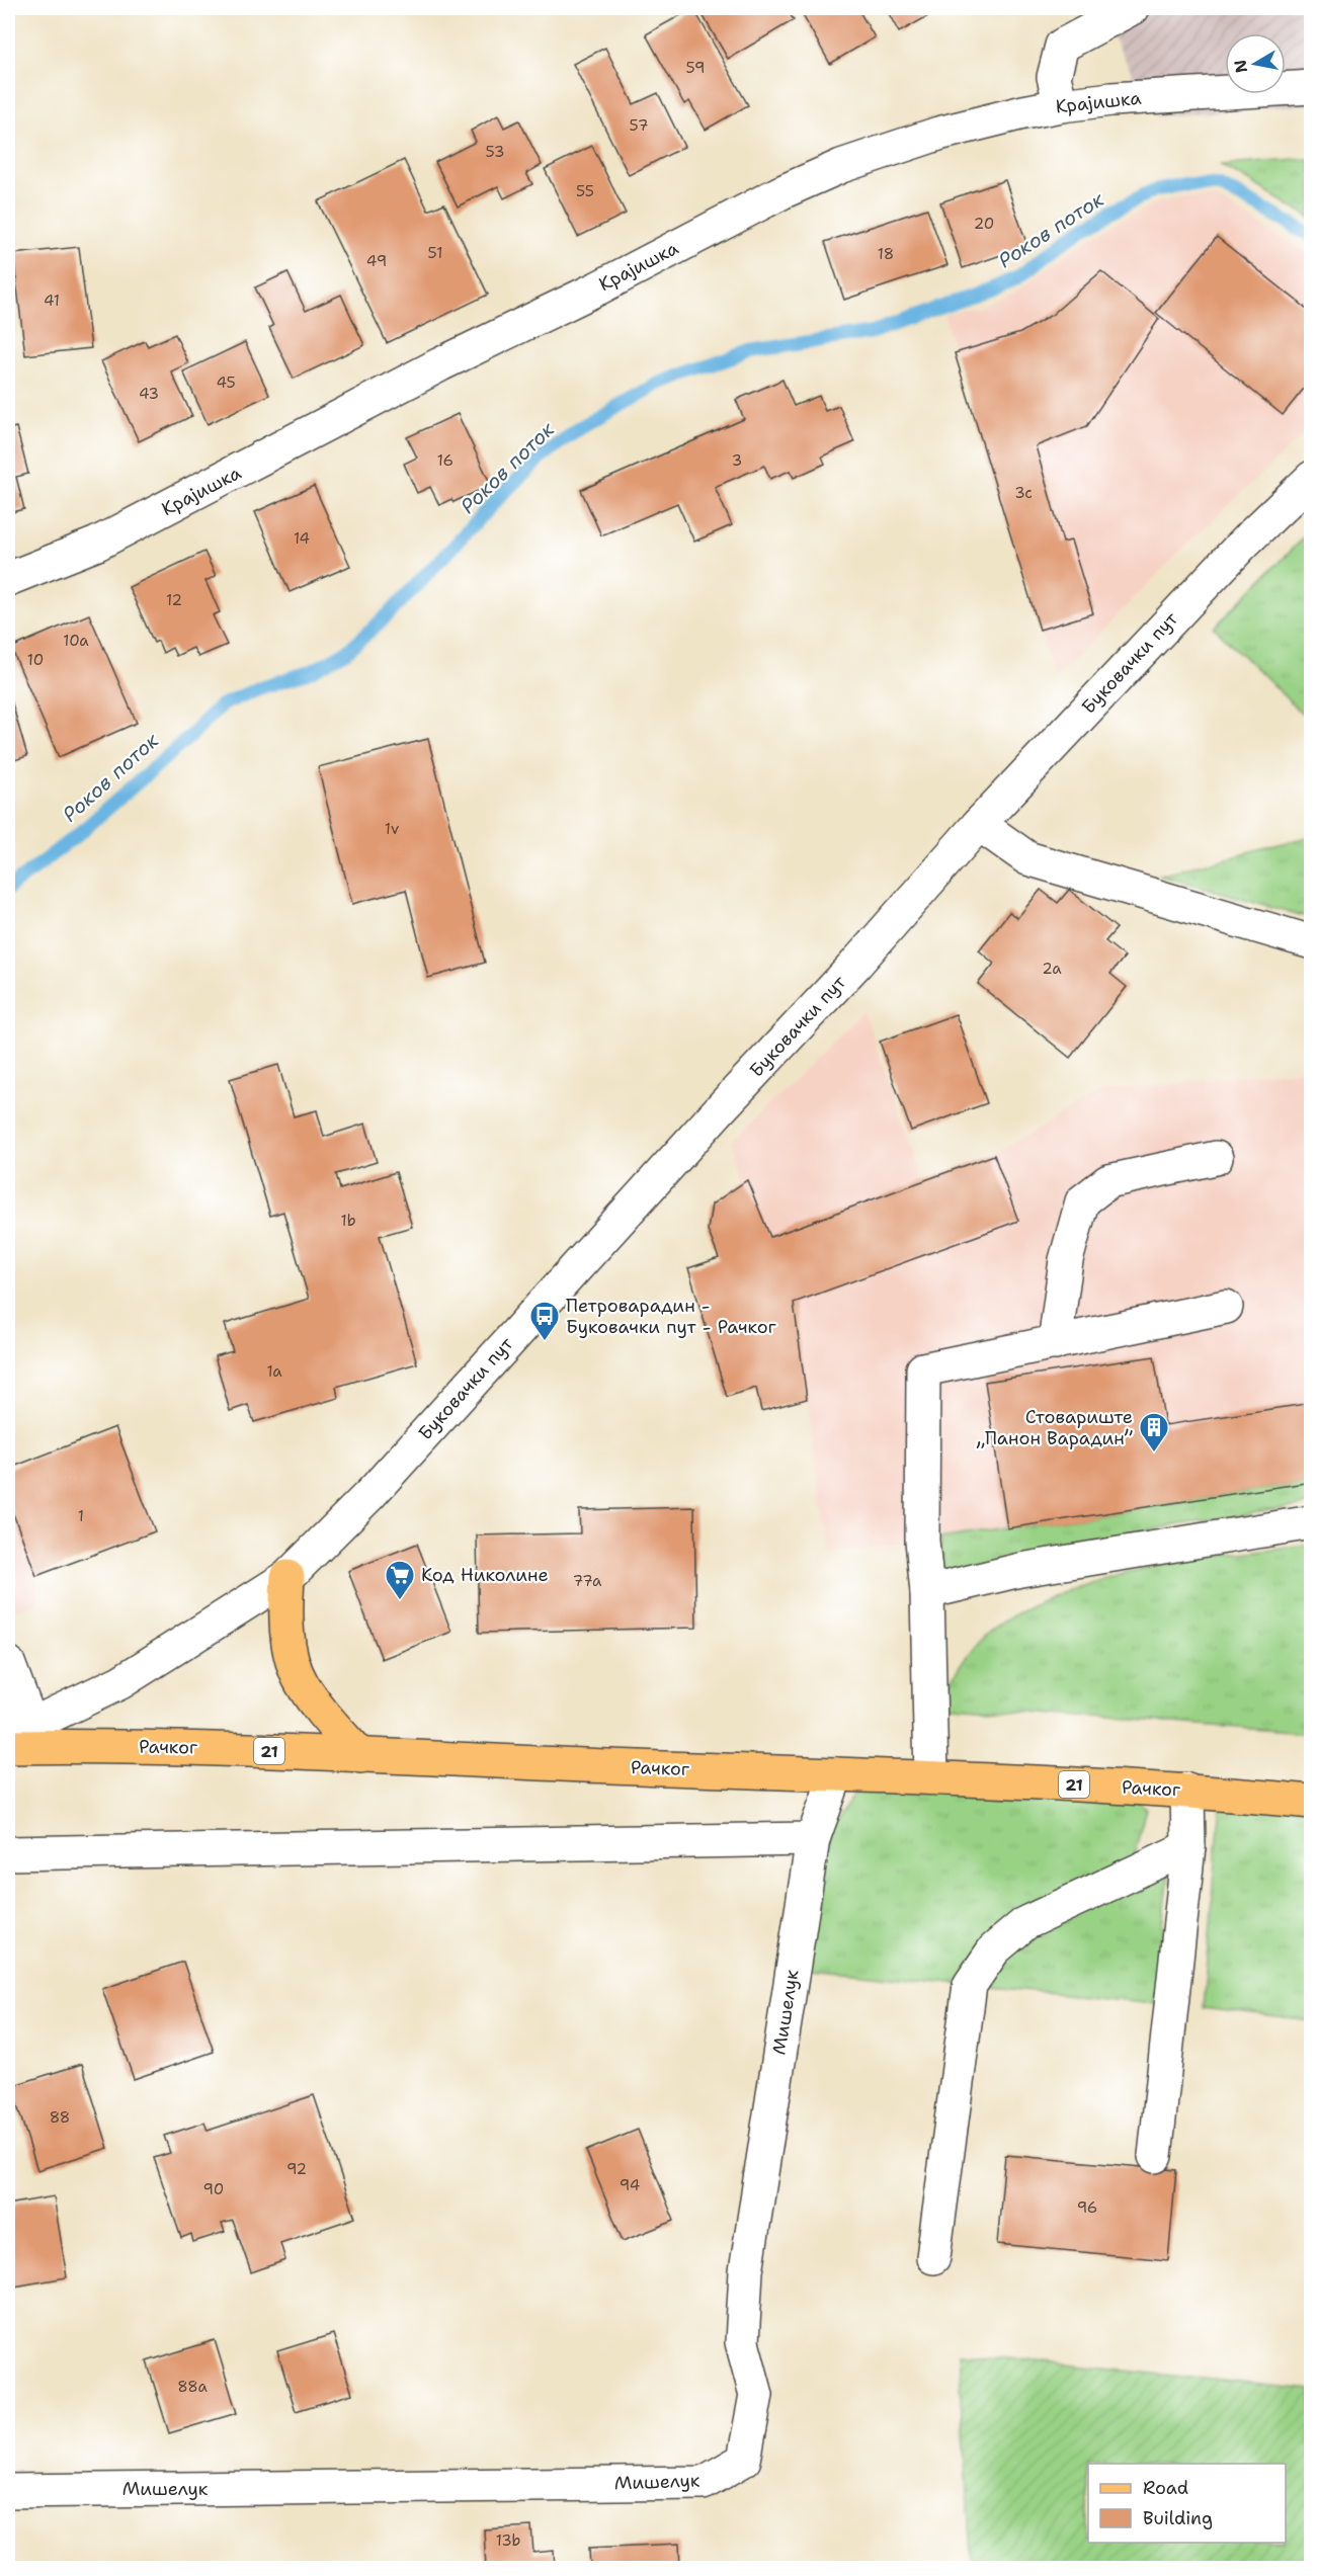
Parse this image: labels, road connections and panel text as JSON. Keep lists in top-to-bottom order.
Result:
{
  "streets": {
    "main road": ["Рачког", "21"],
    "street": ["Крајишка", "Буковачки пут", "Мишелук"]
  },
  "crossings": [
    ["Буковачки пут", "Рачког"],
    ["Рачког", "Мишелук"]
  ],
  "water": ["Роков поток"],
  "places": {
    "bus stop": ["Петроварадин - Буковачки пут - Рачког"],
    "building": ["Стовариште „Панон Варадин”"],
    "supermarket": ["Код Николине"]
  },
  "house_numbers": [
    "59",
    "57",
    "53",
    "55",
    "20",
    "51",
    "18",
    "49",
    "41",
    "45",
    "43",
    "16",
    "3",
    "3c",
    "14",
    "12",
    "10a",
    "10",
    "1v",
    "2a",
    "1b",
    "1a",
    "1",
    "77a",
    "88",
    "92",
    "94",
    "90",
    "96",
    "88a",
    "13b"
  ],
  "legend": ["Road", "Building"],
  "north": "left"
}
